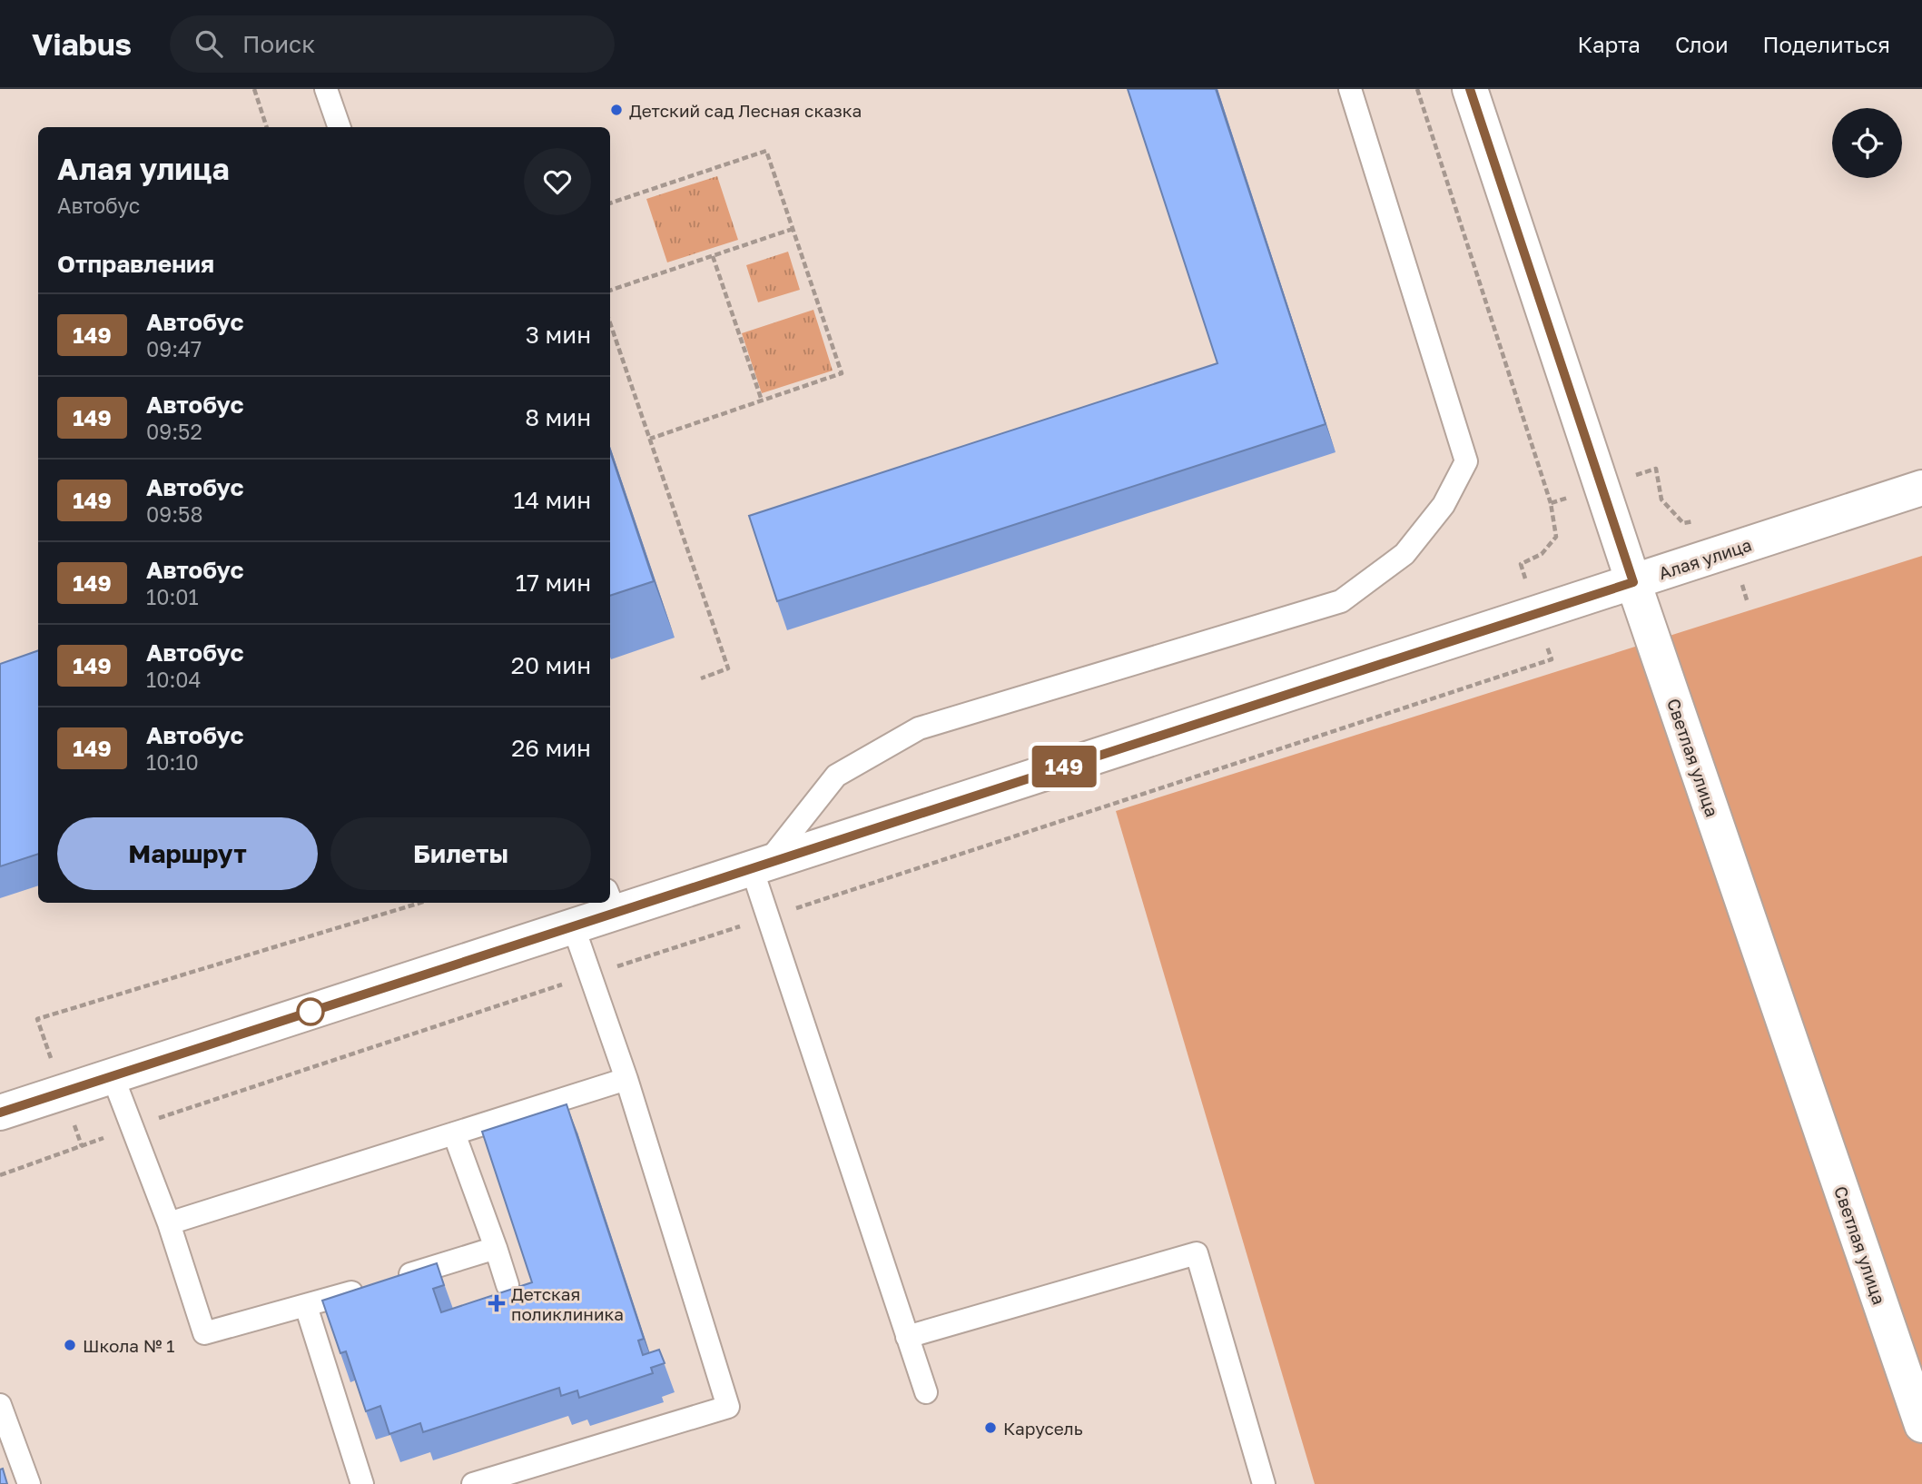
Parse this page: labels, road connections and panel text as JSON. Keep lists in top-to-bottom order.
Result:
{
  "streets": {
    "main road": ["Алая улица", "Светлая улица"]
  },
  "crossings": [
    ["Алая улица", "Светлая улица"]
  ],
  "places": {
    "other": ["Детский сад Лесная сказка", "Школа № 1", "Карусель"],
    "health": ["Детская поликлиника"]
  },
  "lines": ["bus line 149"],
  "page": {
    "header": "Viabus",
    "search": "Поиск",
    "nav": ["Карта", "Слои", "Поделиться"],
    "on_map": "149",
    "heading": [
      ["Алая улица", "Автобус"],
      "Отправления"
    ],
    "list": [
      {
        "mark": "149",
        "name": "Автобус",
        "note": "09:47",
        "value": "3 мин"
      },
      {
        "mark": "149",
        "name": "Автобус",
        "note": "09:52",
        "value": "8 мин"
      },
      {
        "mark": "149",
        "name": "Автобус",
        "note": "09:58",
        "value": "14 мин"
      },
      {
        "mark": "149",
        "name": "Автобус",
        "note": "10:01",
        "value": "17 мин"
      },
      {
        "mark": "149",
        "name": "Автобус",
        "note": "10:04",
        "value": "20 мин"
      },
      {
        "mark": "149",
        "name": "Автобус",
        "note": "10:10",
        "value": "26 мин"
      }
    ],
    "buttons": ["Маршрут", "Билеты"]
  }
}
